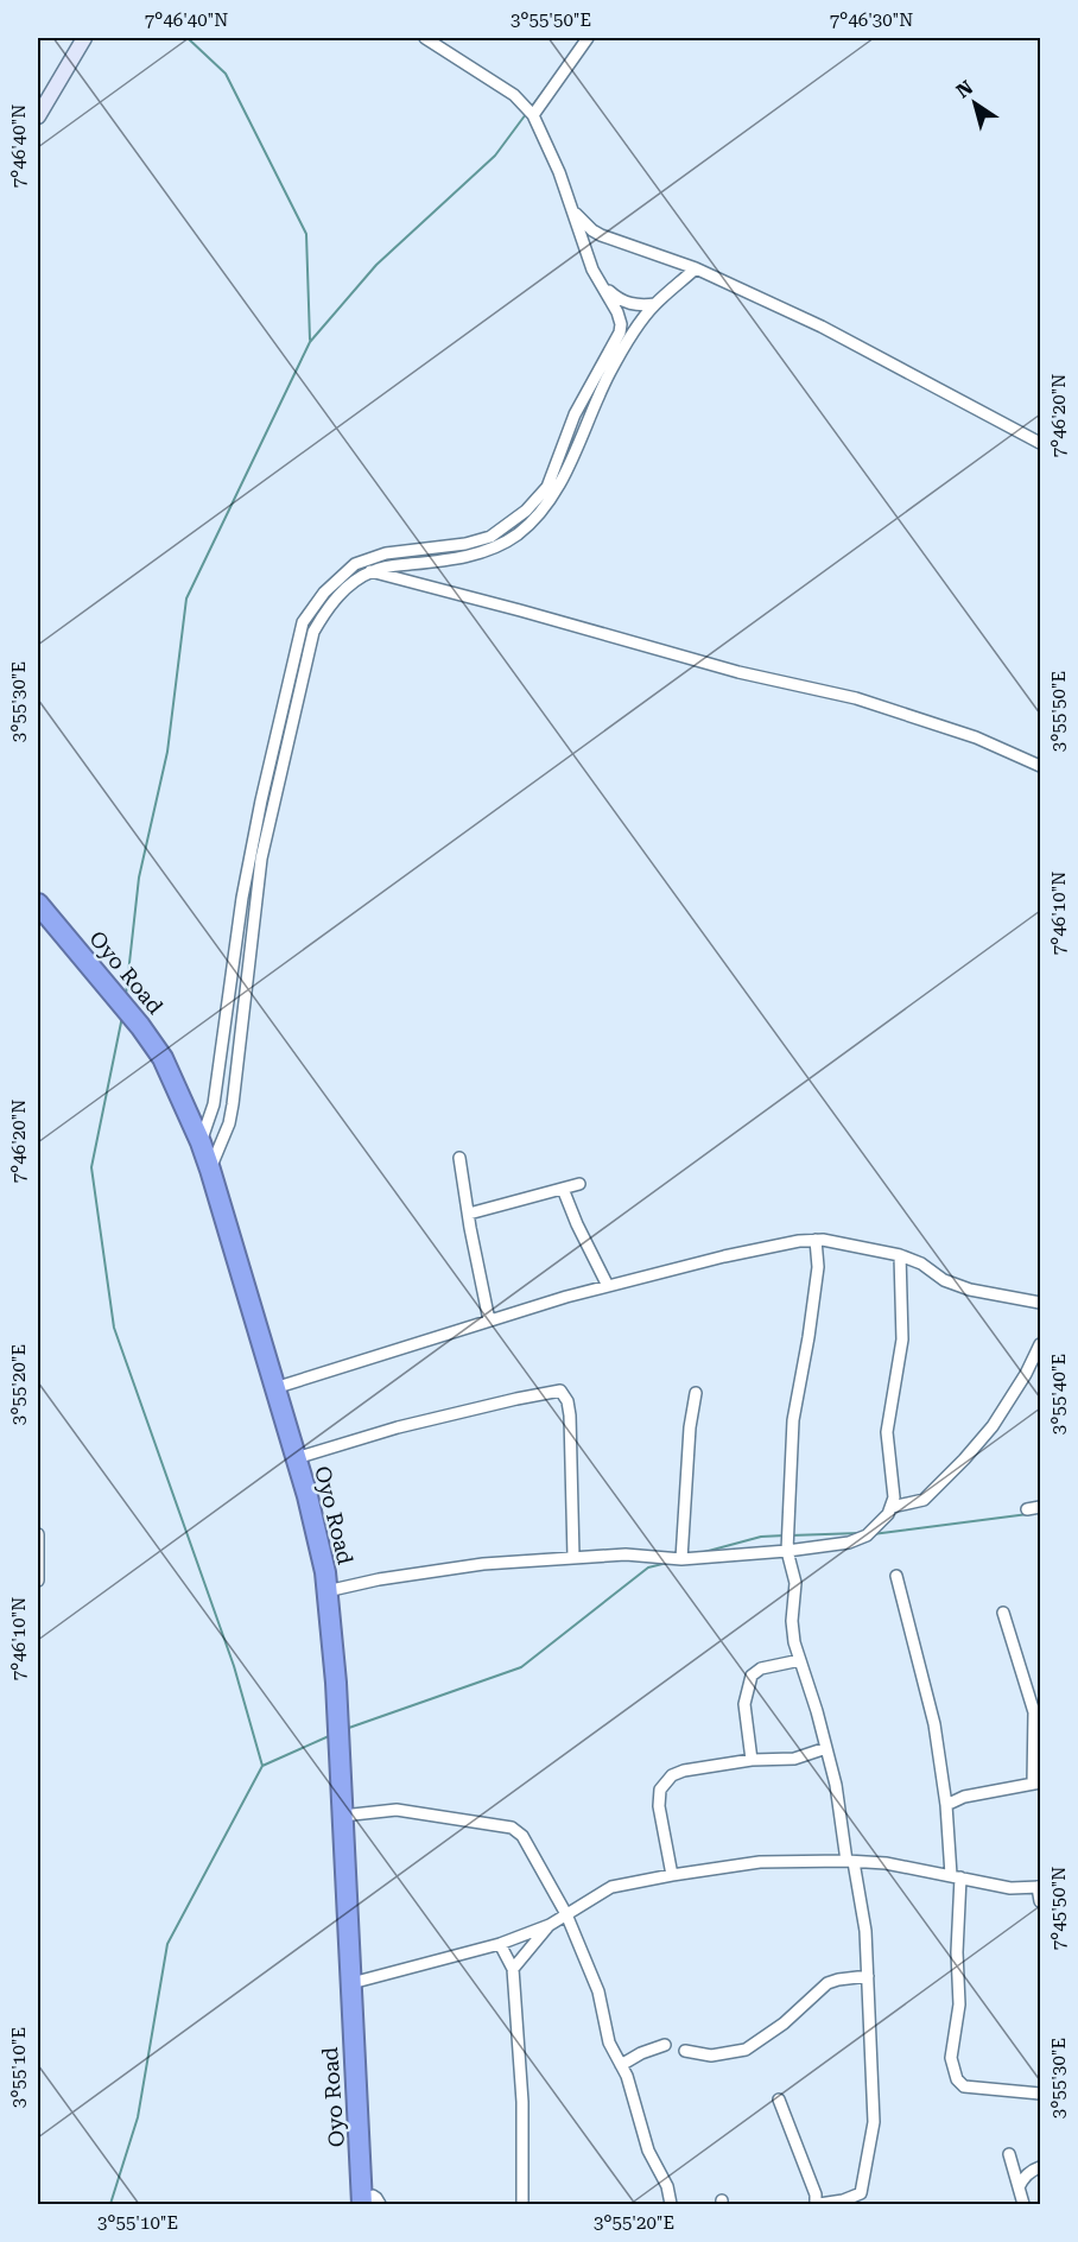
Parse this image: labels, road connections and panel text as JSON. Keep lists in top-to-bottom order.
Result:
{
  "streets": {
    "highway": ["Oyo Road"]
  },
  "north": "top left",
  "coordinates": [
    "7°46'40\"N",
    "3°55'50\"E",
    "7°46'30\"N",
    "7°46'20\"N",
    "3°55'30\"E",
    "7°46'10\"N",
    "3°55'20\"E",
    "3°55'40\"E",
    "7°45'50\"N",
    "3°55'10\"E"
  ]
}
